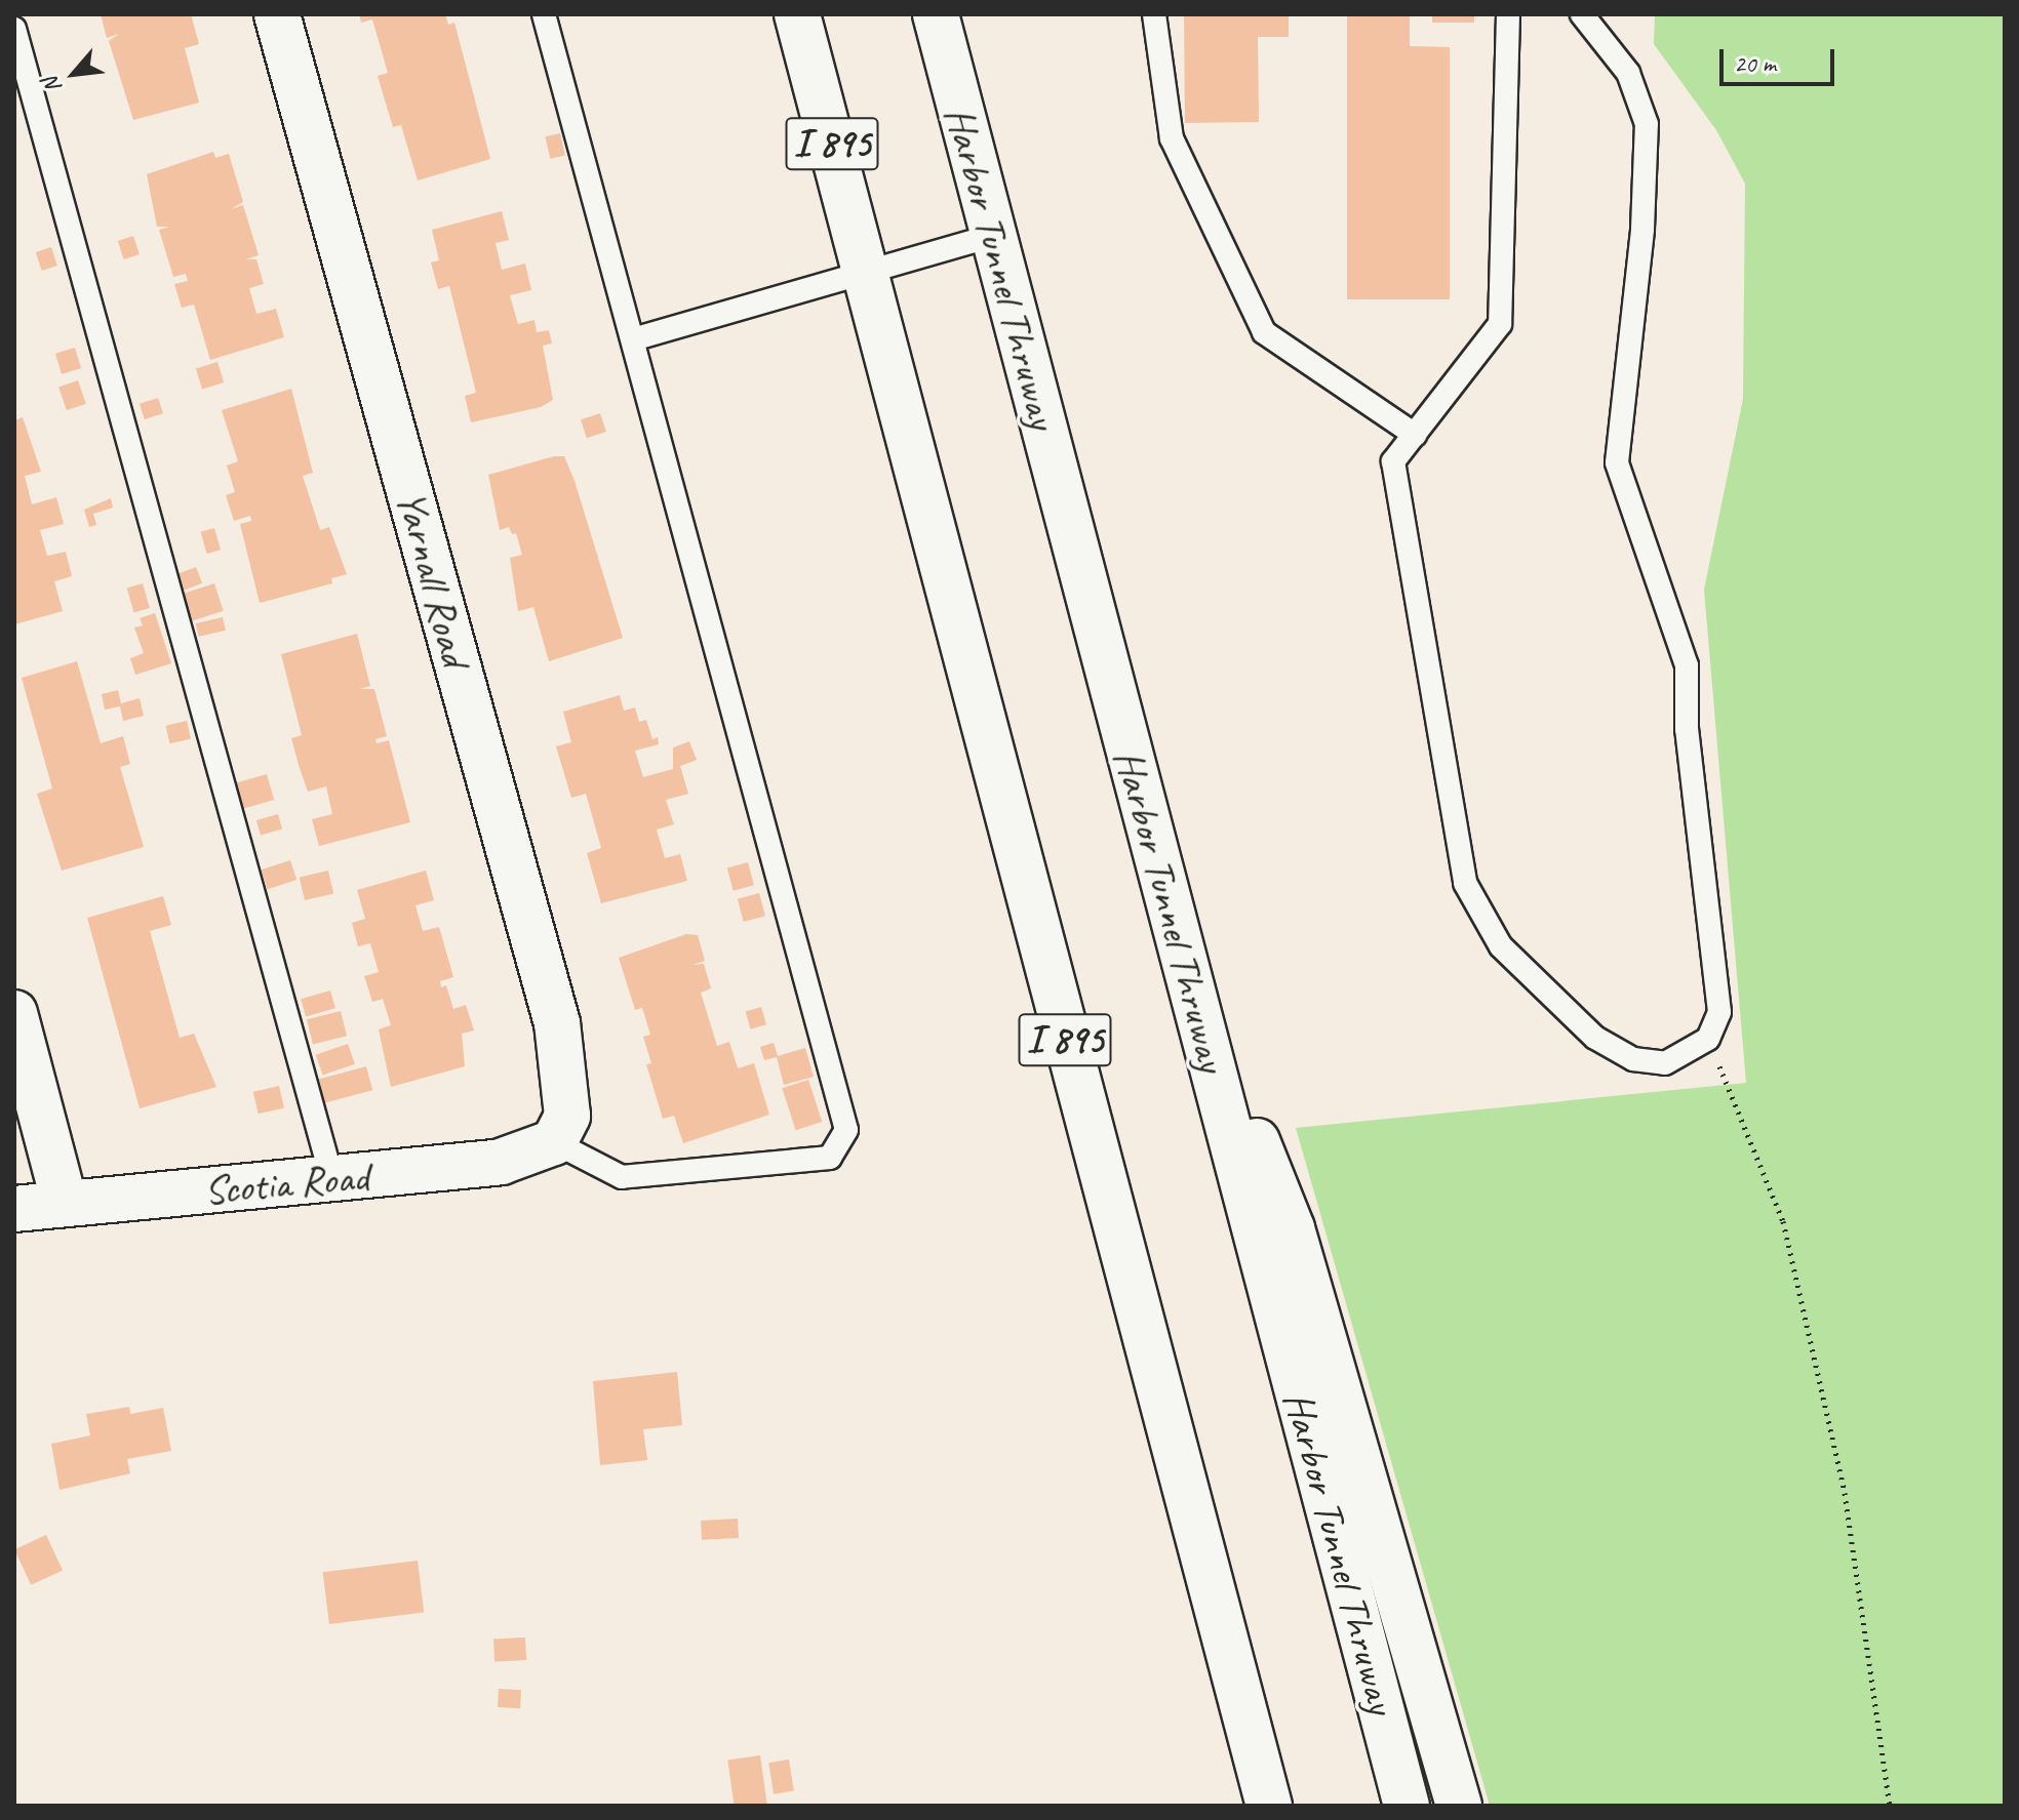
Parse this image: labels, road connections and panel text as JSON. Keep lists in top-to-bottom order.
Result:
{
  "streets": {
    "main road": [
      "I 895",
      "Harbor Tunnel Thruway",
      "Yarnall Road",
      "Scotia Road"
    ]
  },
  "crossings": [
    ["Yarnall Road", "Scotia Road"]
  ],
  "scale_bar": "20 m",
  "north": "bottom left"
}
